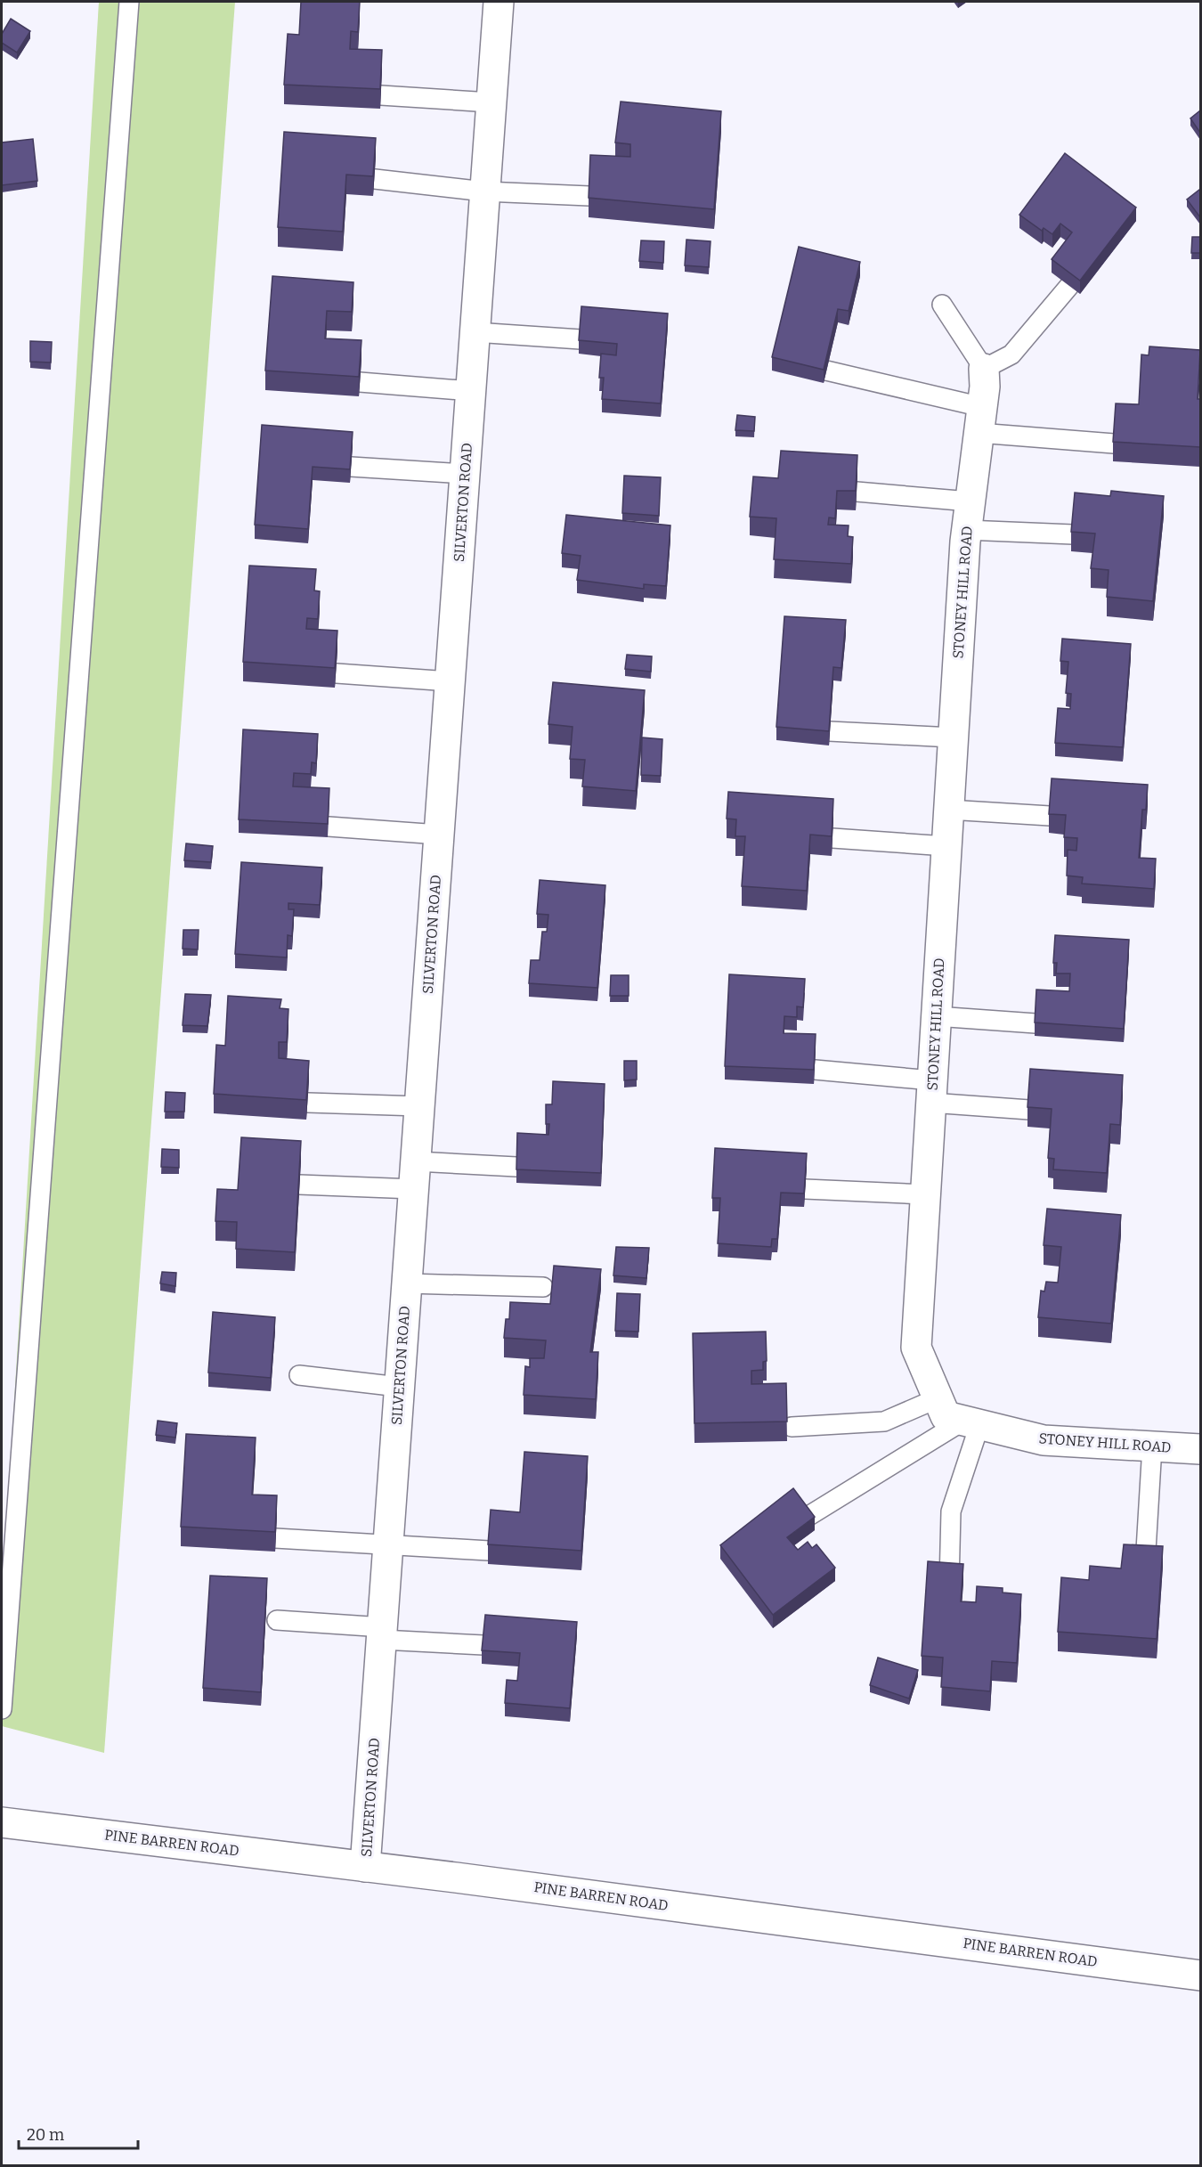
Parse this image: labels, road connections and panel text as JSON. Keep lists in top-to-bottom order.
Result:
{
  "streets": {
    "street": ["SILVERTON ROAD", "STONEY HILL ROAD", "PINE BARREN ROAD"]
  },
  "crossings": [
    ["SILVERTON ROAD", "PINE BARREN ROAD"]
  ],
  "scale_bar": "20 m"
}
